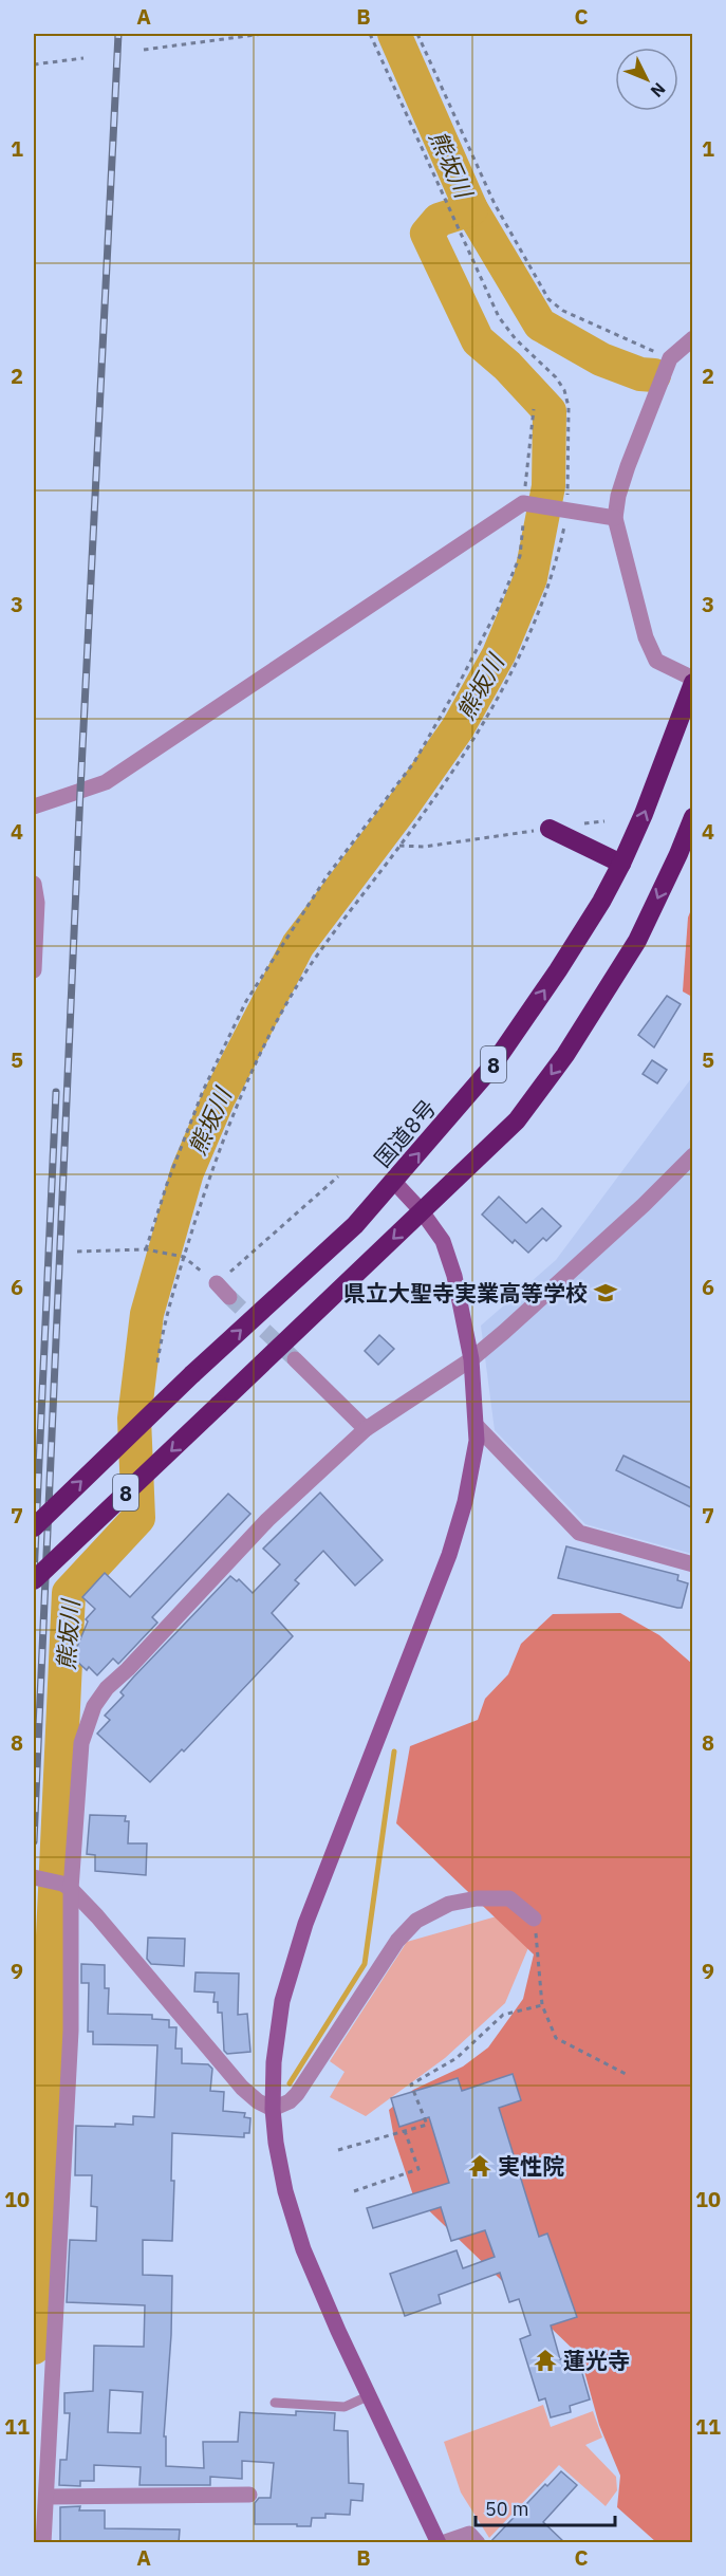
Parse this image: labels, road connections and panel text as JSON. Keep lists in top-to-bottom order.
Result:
{
  "streets": {
    "highway": ["8", "国道8号"]
  },
  "water": ["熊坂川"],
  "places": {
    "school or university": ["県立大聖寺実業高等学校"],
    "temple": ["実性院", "蓮光寺"]
  },
  "scale_bar": "50 m",
  "north": "bottom right",
  "grid": {
    "columns": ["A", "B", "C"],
    "rows": [
      "1",
      "2",
      "3",
      "4",
      "5",
      "6",
      "7",
      "8",
      "9",
      "10",
      "11"
    ]
  }
}
